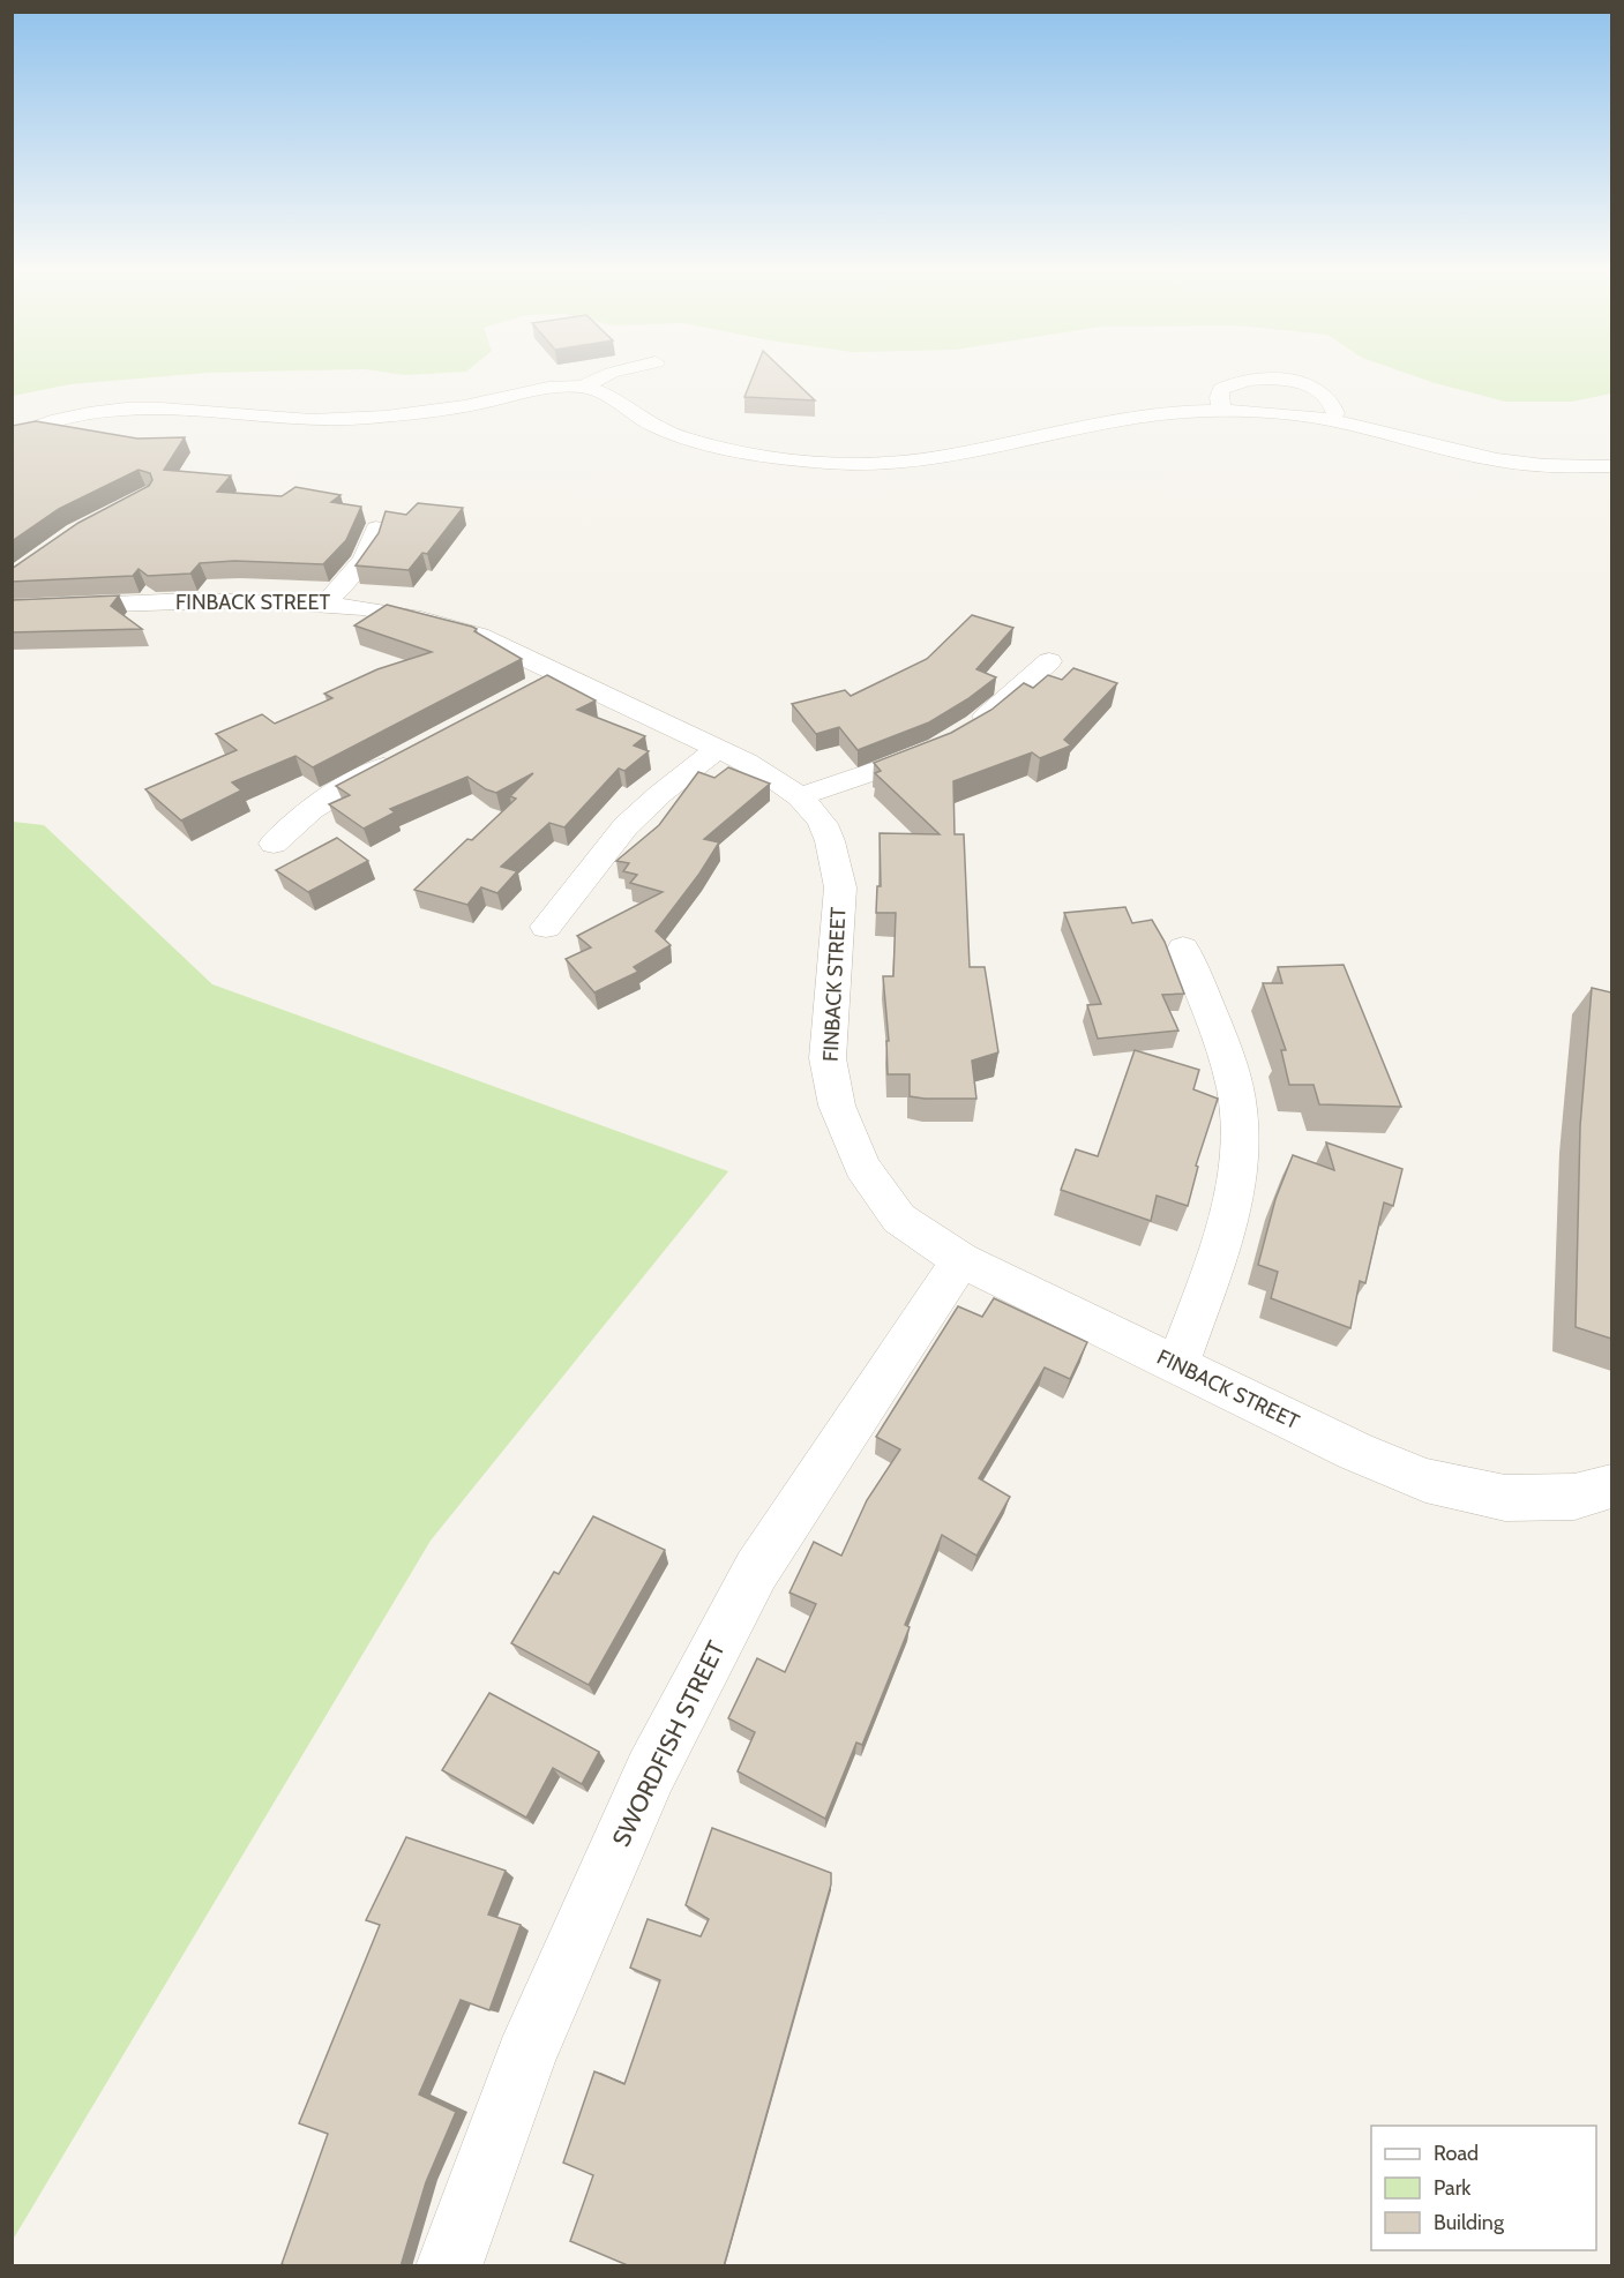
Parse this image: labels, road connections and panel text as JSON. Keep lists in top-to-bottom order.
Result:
{
  "streets": {
    "street": ["FINBACK STREET", "SWORDFISH STREET"]
  },
  "crossings": [
    ["FINBACK STREET", "SWORDFISH STREET"]
  ],
  "legend": ["Road", "Park", "Building"]
}
